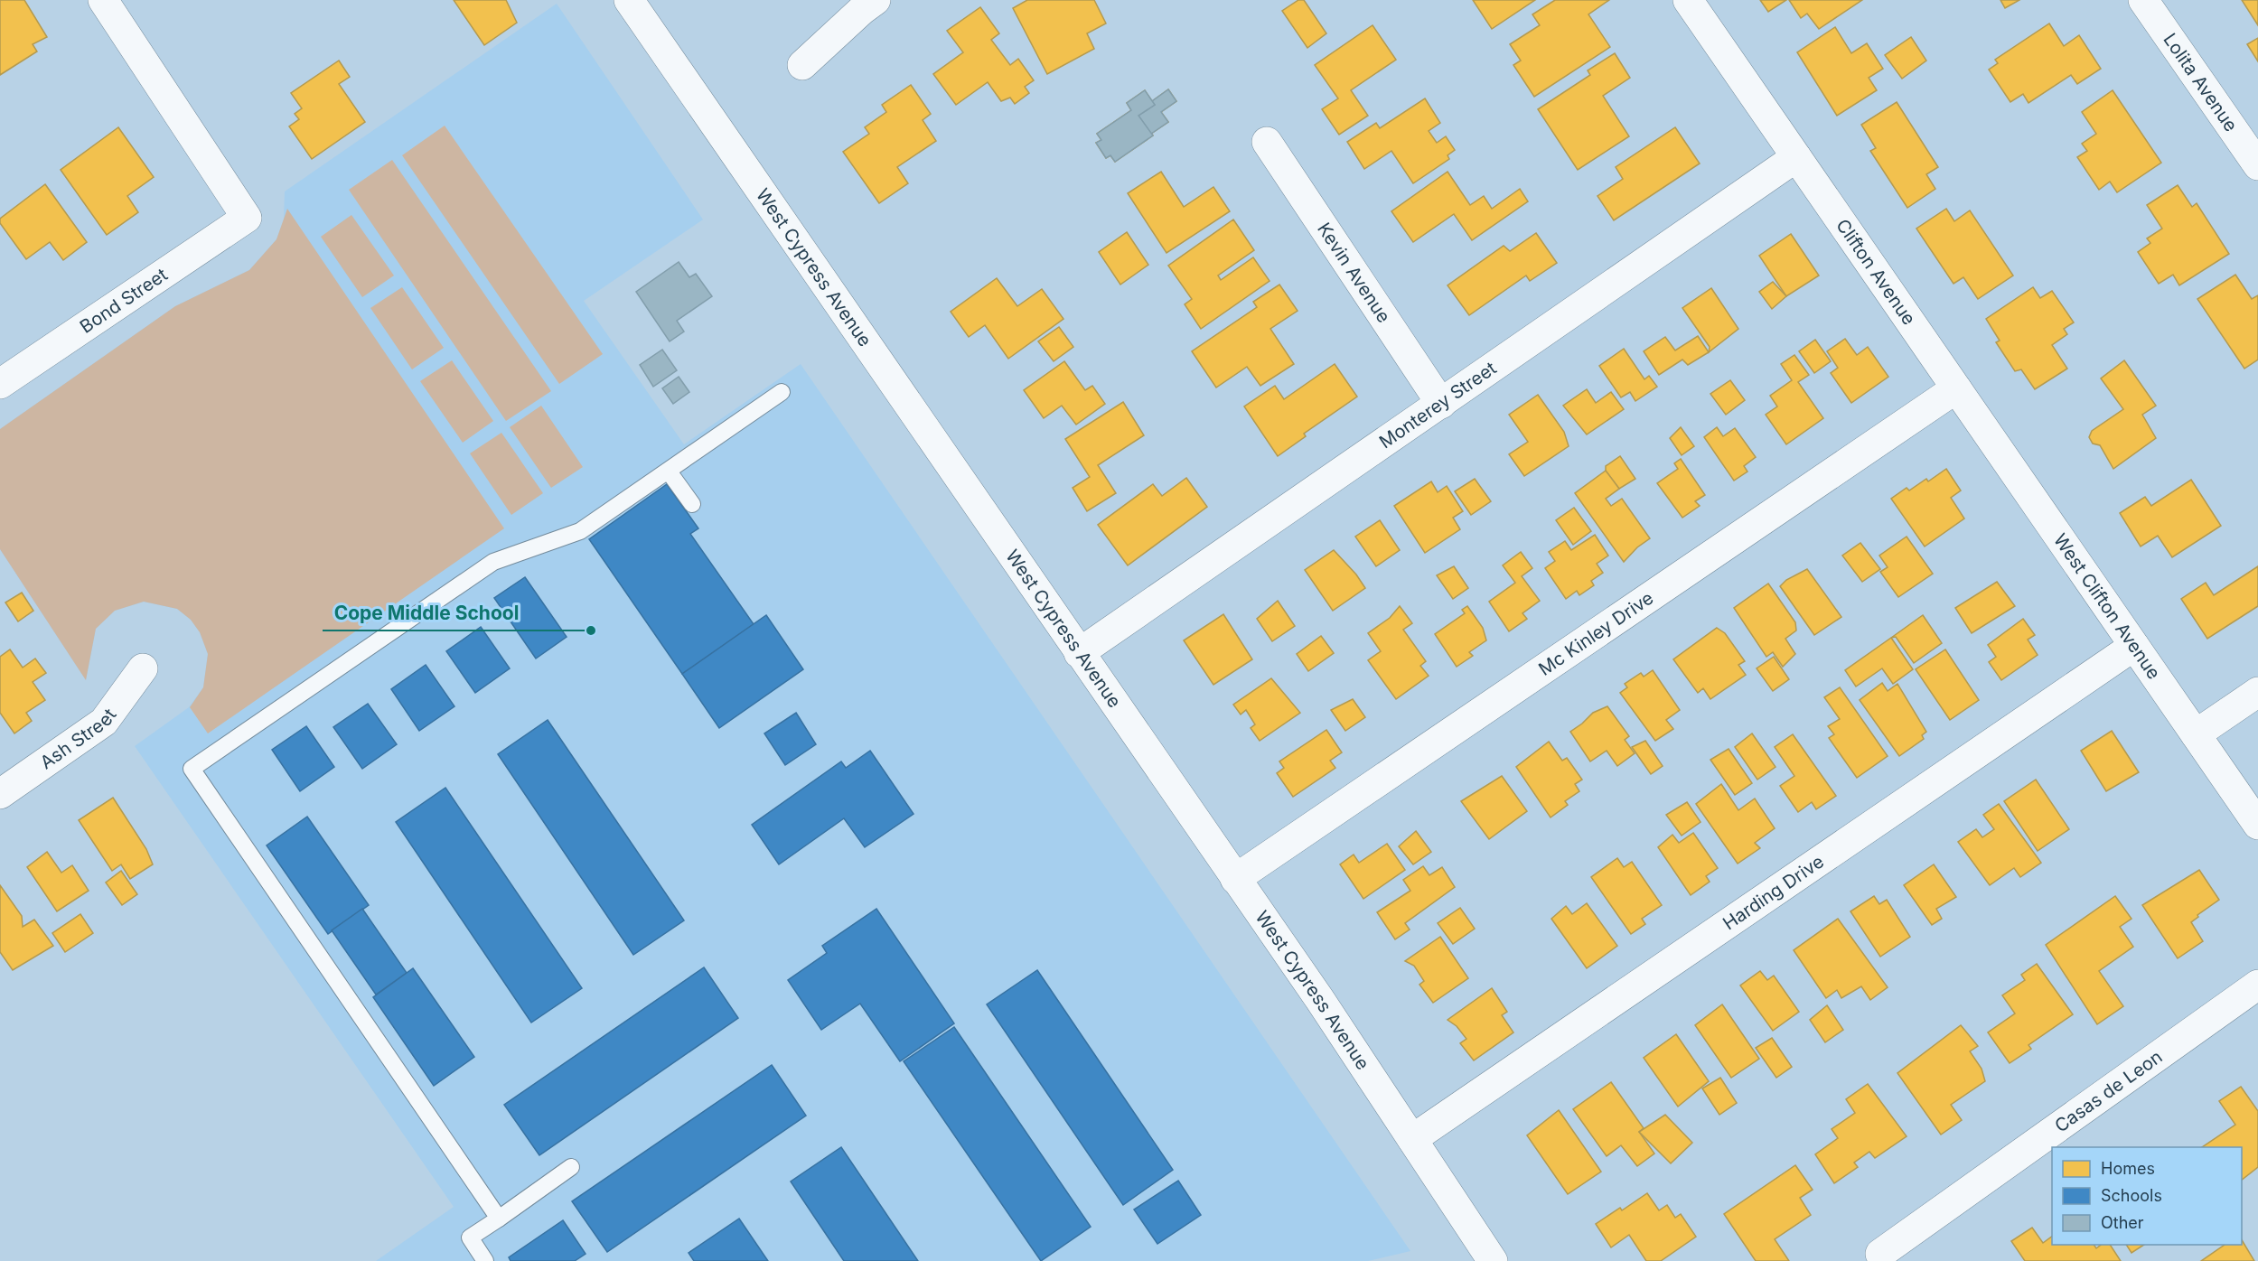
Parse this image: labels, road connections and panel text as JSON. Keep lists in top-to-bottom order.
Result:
{
  "streets": {
    "street": [
      "Lolita Avenue",
      "West Cypress Avenue",
      "Kevin Avenue",
      "Clifton Avenue",
      "Bond Street",
      "Monterey Street",
      "West Clifton Avenue",
      "Mc Kinley Drive",
      "Ash Street",
      "Harding Drive",
      "Casas de Leon"
    ]
  },
  "crossings": [
    ["West Cypress Avenue", "Monterey Street"],
    ["West Cypress Avenue", "Mc Kinley Drive"],
    ["West Cypress Avenue", "Harding Drive"],
    ["Kevin Avenue", "Monterey Street"],
    ["Clifton Avenue", "Monterey Street"],
    ["Clifton Avenue", "West Clifton Avenue"],
    ["Clifton Avenue", "Mc Kinley Drive"],
    ["West Clifton Avenue", "Mc Kinley Drive"],
    ["West Clifton Avenue", "Harding Drive"]
  ],
  "places": ["Cope Middle School"],
  "legend": ["Homes", "Schools", "Other"]
}
